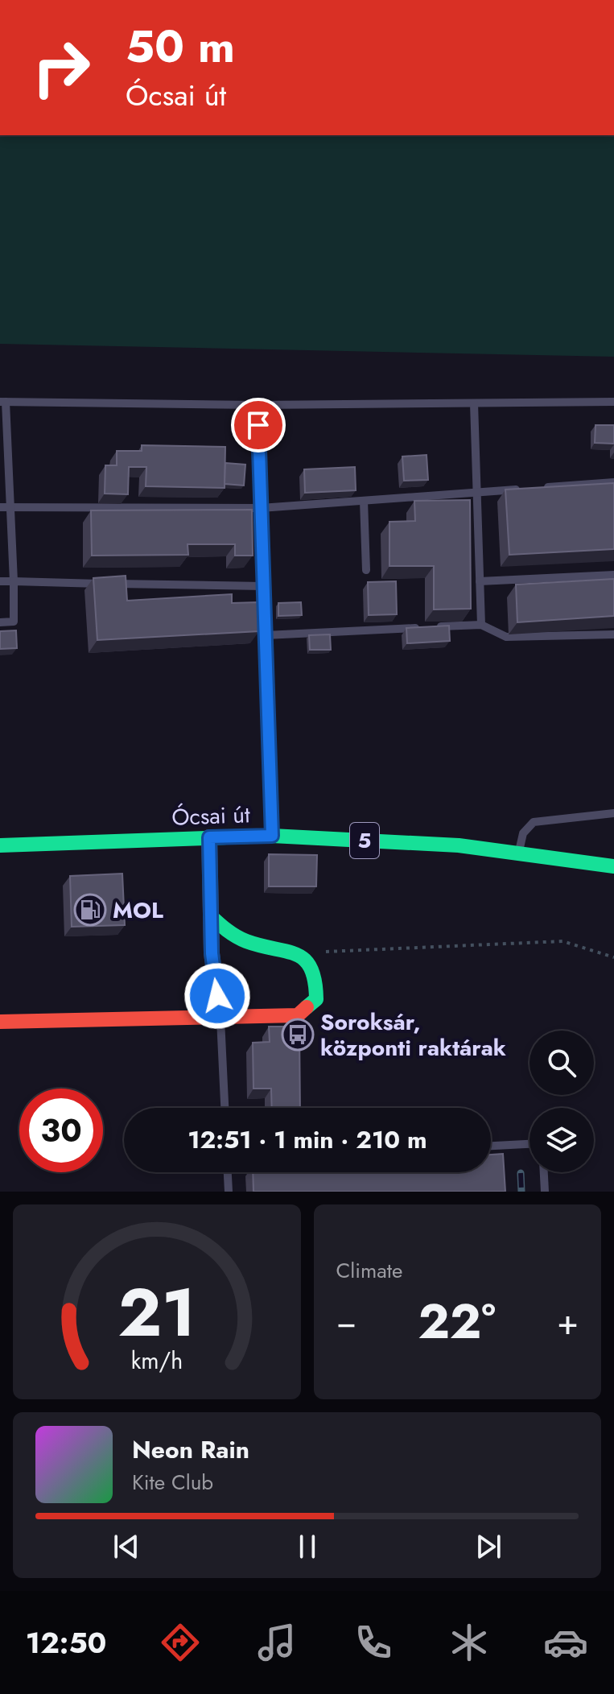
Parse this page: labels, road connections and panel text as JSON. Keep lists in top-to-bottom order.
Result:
{
  "streets": {
    "main road": ["Ócsai út", "5"]
  },
  "places": {
    "fuel station": ["MOL"],
    "bus stop": ["Soroksár, központi raktárak"]
  },
  "page": {
    "turn": ["50 m", "Ócsai út"],
    "limit": "30",
    "trip": "12:51 · 1 min · 210 m",
    "tile": "Climate",
    "heat": ["−", "22°", "+"],
    "song": ["Neon Rain", "Kite Club"],
    "tabs": "12:50",
    "gauge": ["21", "km/h"]
  }
}
